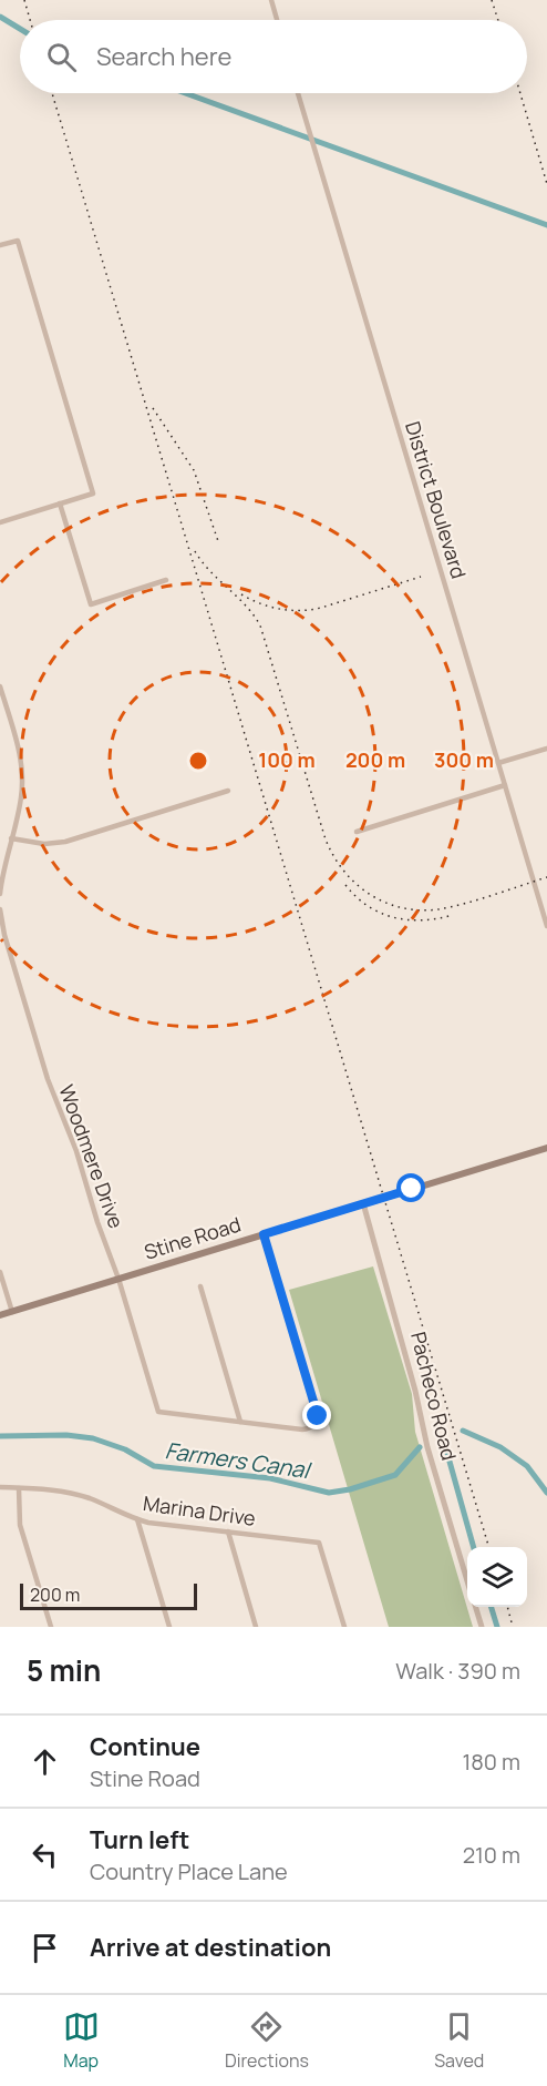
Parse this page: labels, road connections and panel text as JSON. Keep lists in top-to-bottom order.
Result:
{
  "streets": {
    "main road": ["Stine Road"],
    "street": [
      "District Boulevard",
      "Woodmere Drive",
      "Pacheco Road",
      "Marina Drive"
    ]
  },
  "crossings": [
    ["Woodmere Drive", "Stine Road"],
    ["Stine Road", "Pacheco Road"]
  ],
  "water": ["Farmers Canal"],
  "scale_bar": "200 m",
  "page": {
    "search": "Search here",
    "scale": "200 m",
    "heading": ["5 min", "Walk · 390 m"],
    "list": [
      ["Continue", "Stine Road", "180 m"],
      ["Turn left", "Country Place Lane", "210 m"],
      "Arrive at destination"
    ],
    "nav": ["Map", "Directions", "Saved"]
  },
  "rings": ["100 m", "200 m", "300 m"]
}
